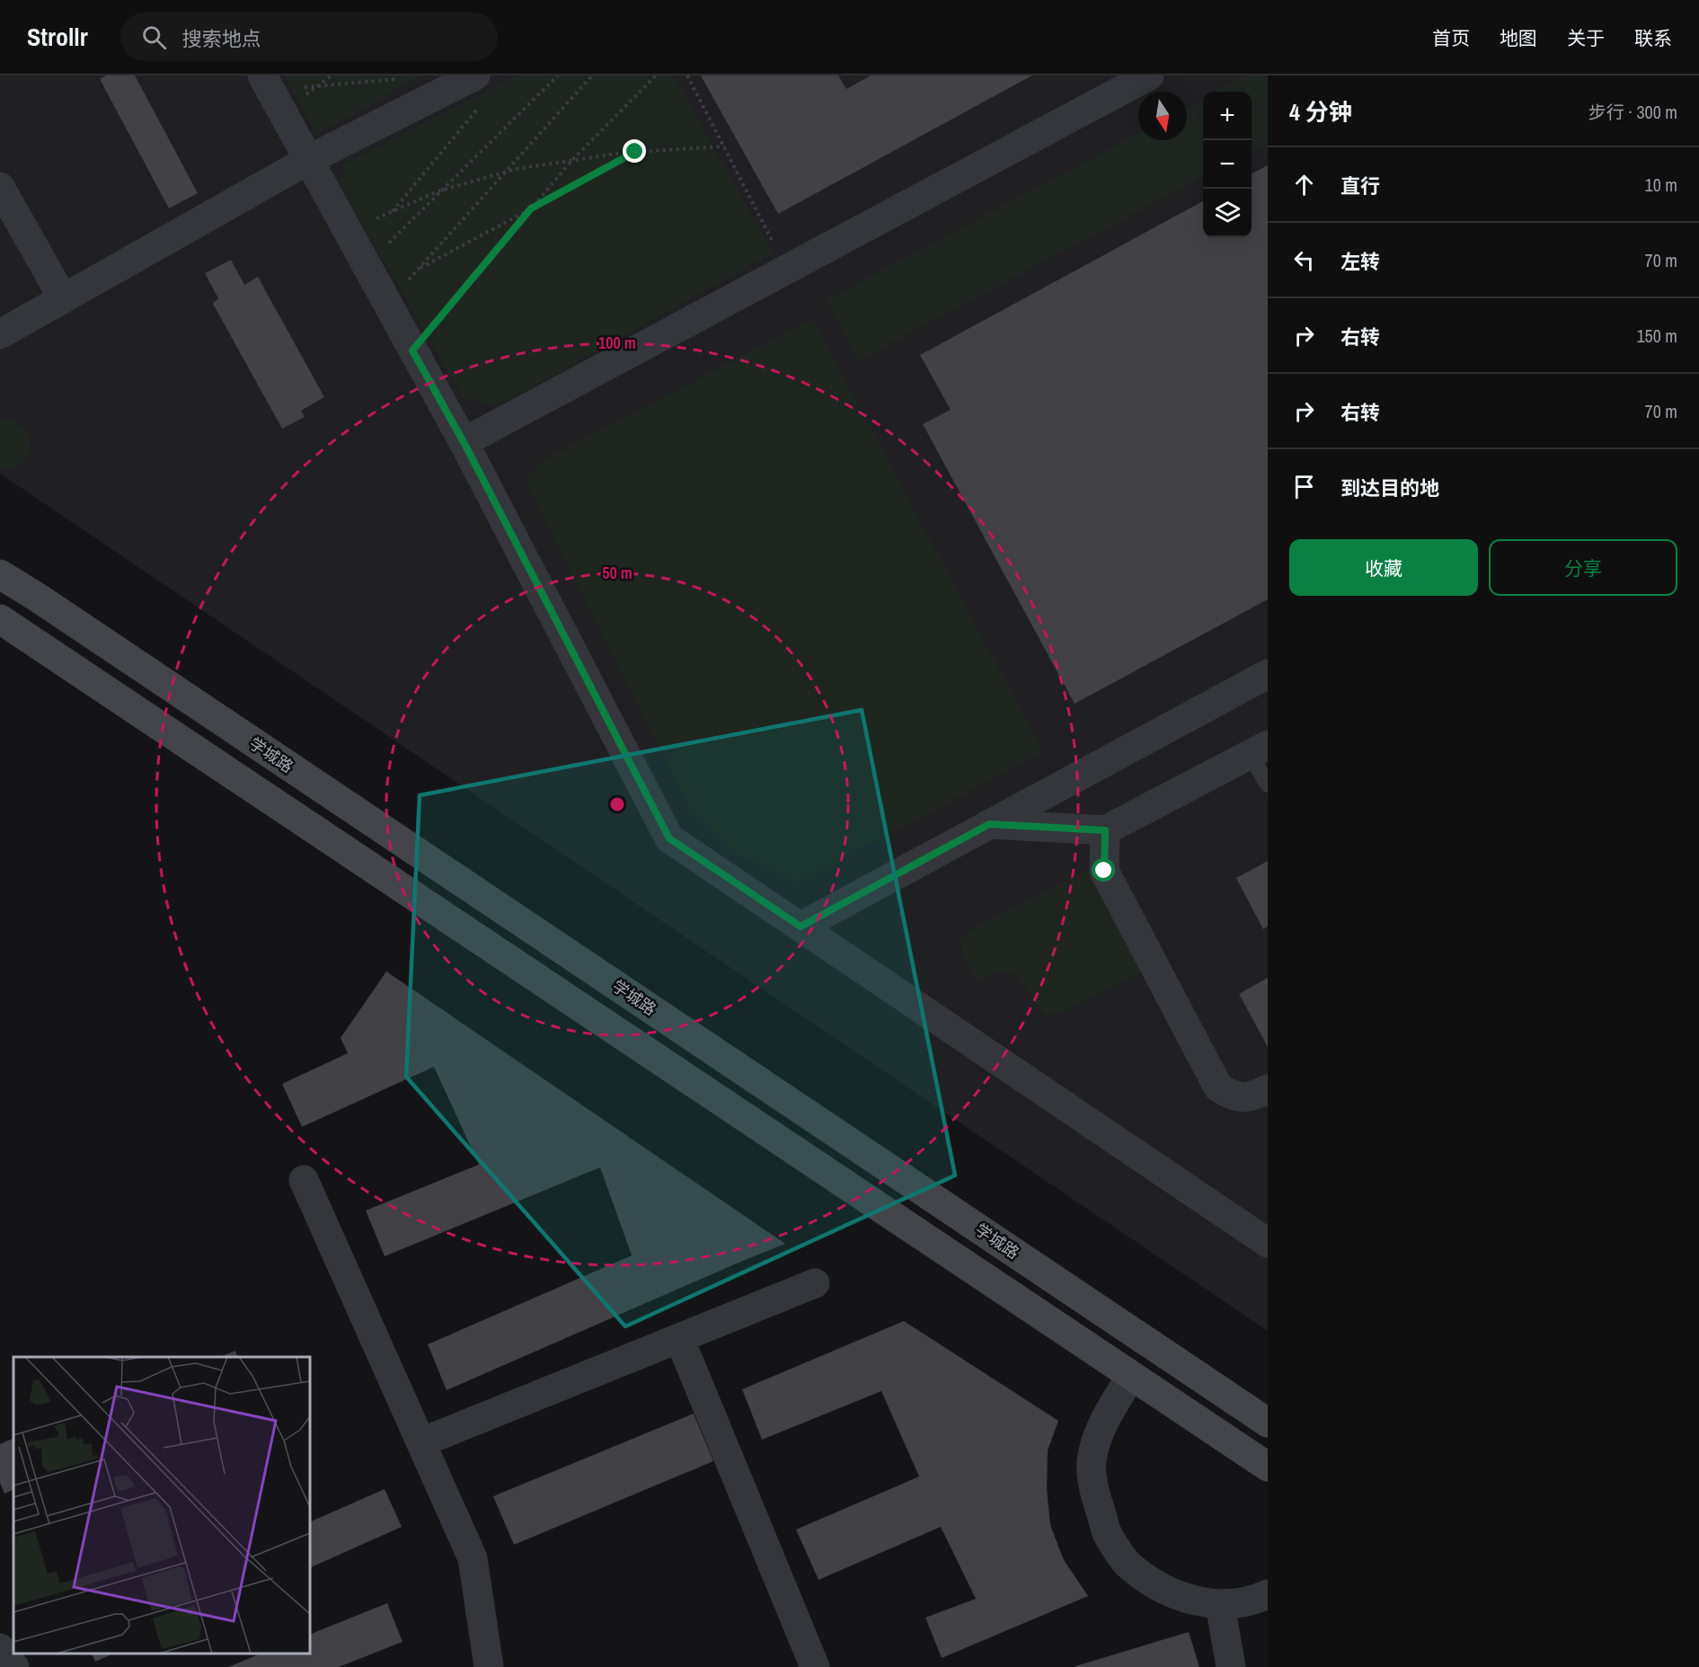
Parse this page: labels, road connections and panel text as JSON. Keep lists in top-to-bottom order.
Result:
{
  "streets": {
    "main road": ["学城路"]
  },
  "north": "bottom",
  "page": {
    "header": "Strollr",
    "search": "搜索地点",
    "nav": [
      "首页",
      "地图",
      "关于",
      "联系"
    ],
    "heading": ["4 分钟", "步行 · 300 m"],
    "map_buttons": ["+", "−"],
    "list": [
      ["直行", "10 m"],
      ["左转", "70 m"],
      ["右转", "150 m"],
      ["右转", "70 m"],
      "到达目的地"
    ],
    "buttons": ["收藏", "分享"]
  },
  "rings": ["100 m", "50 m"]
}
